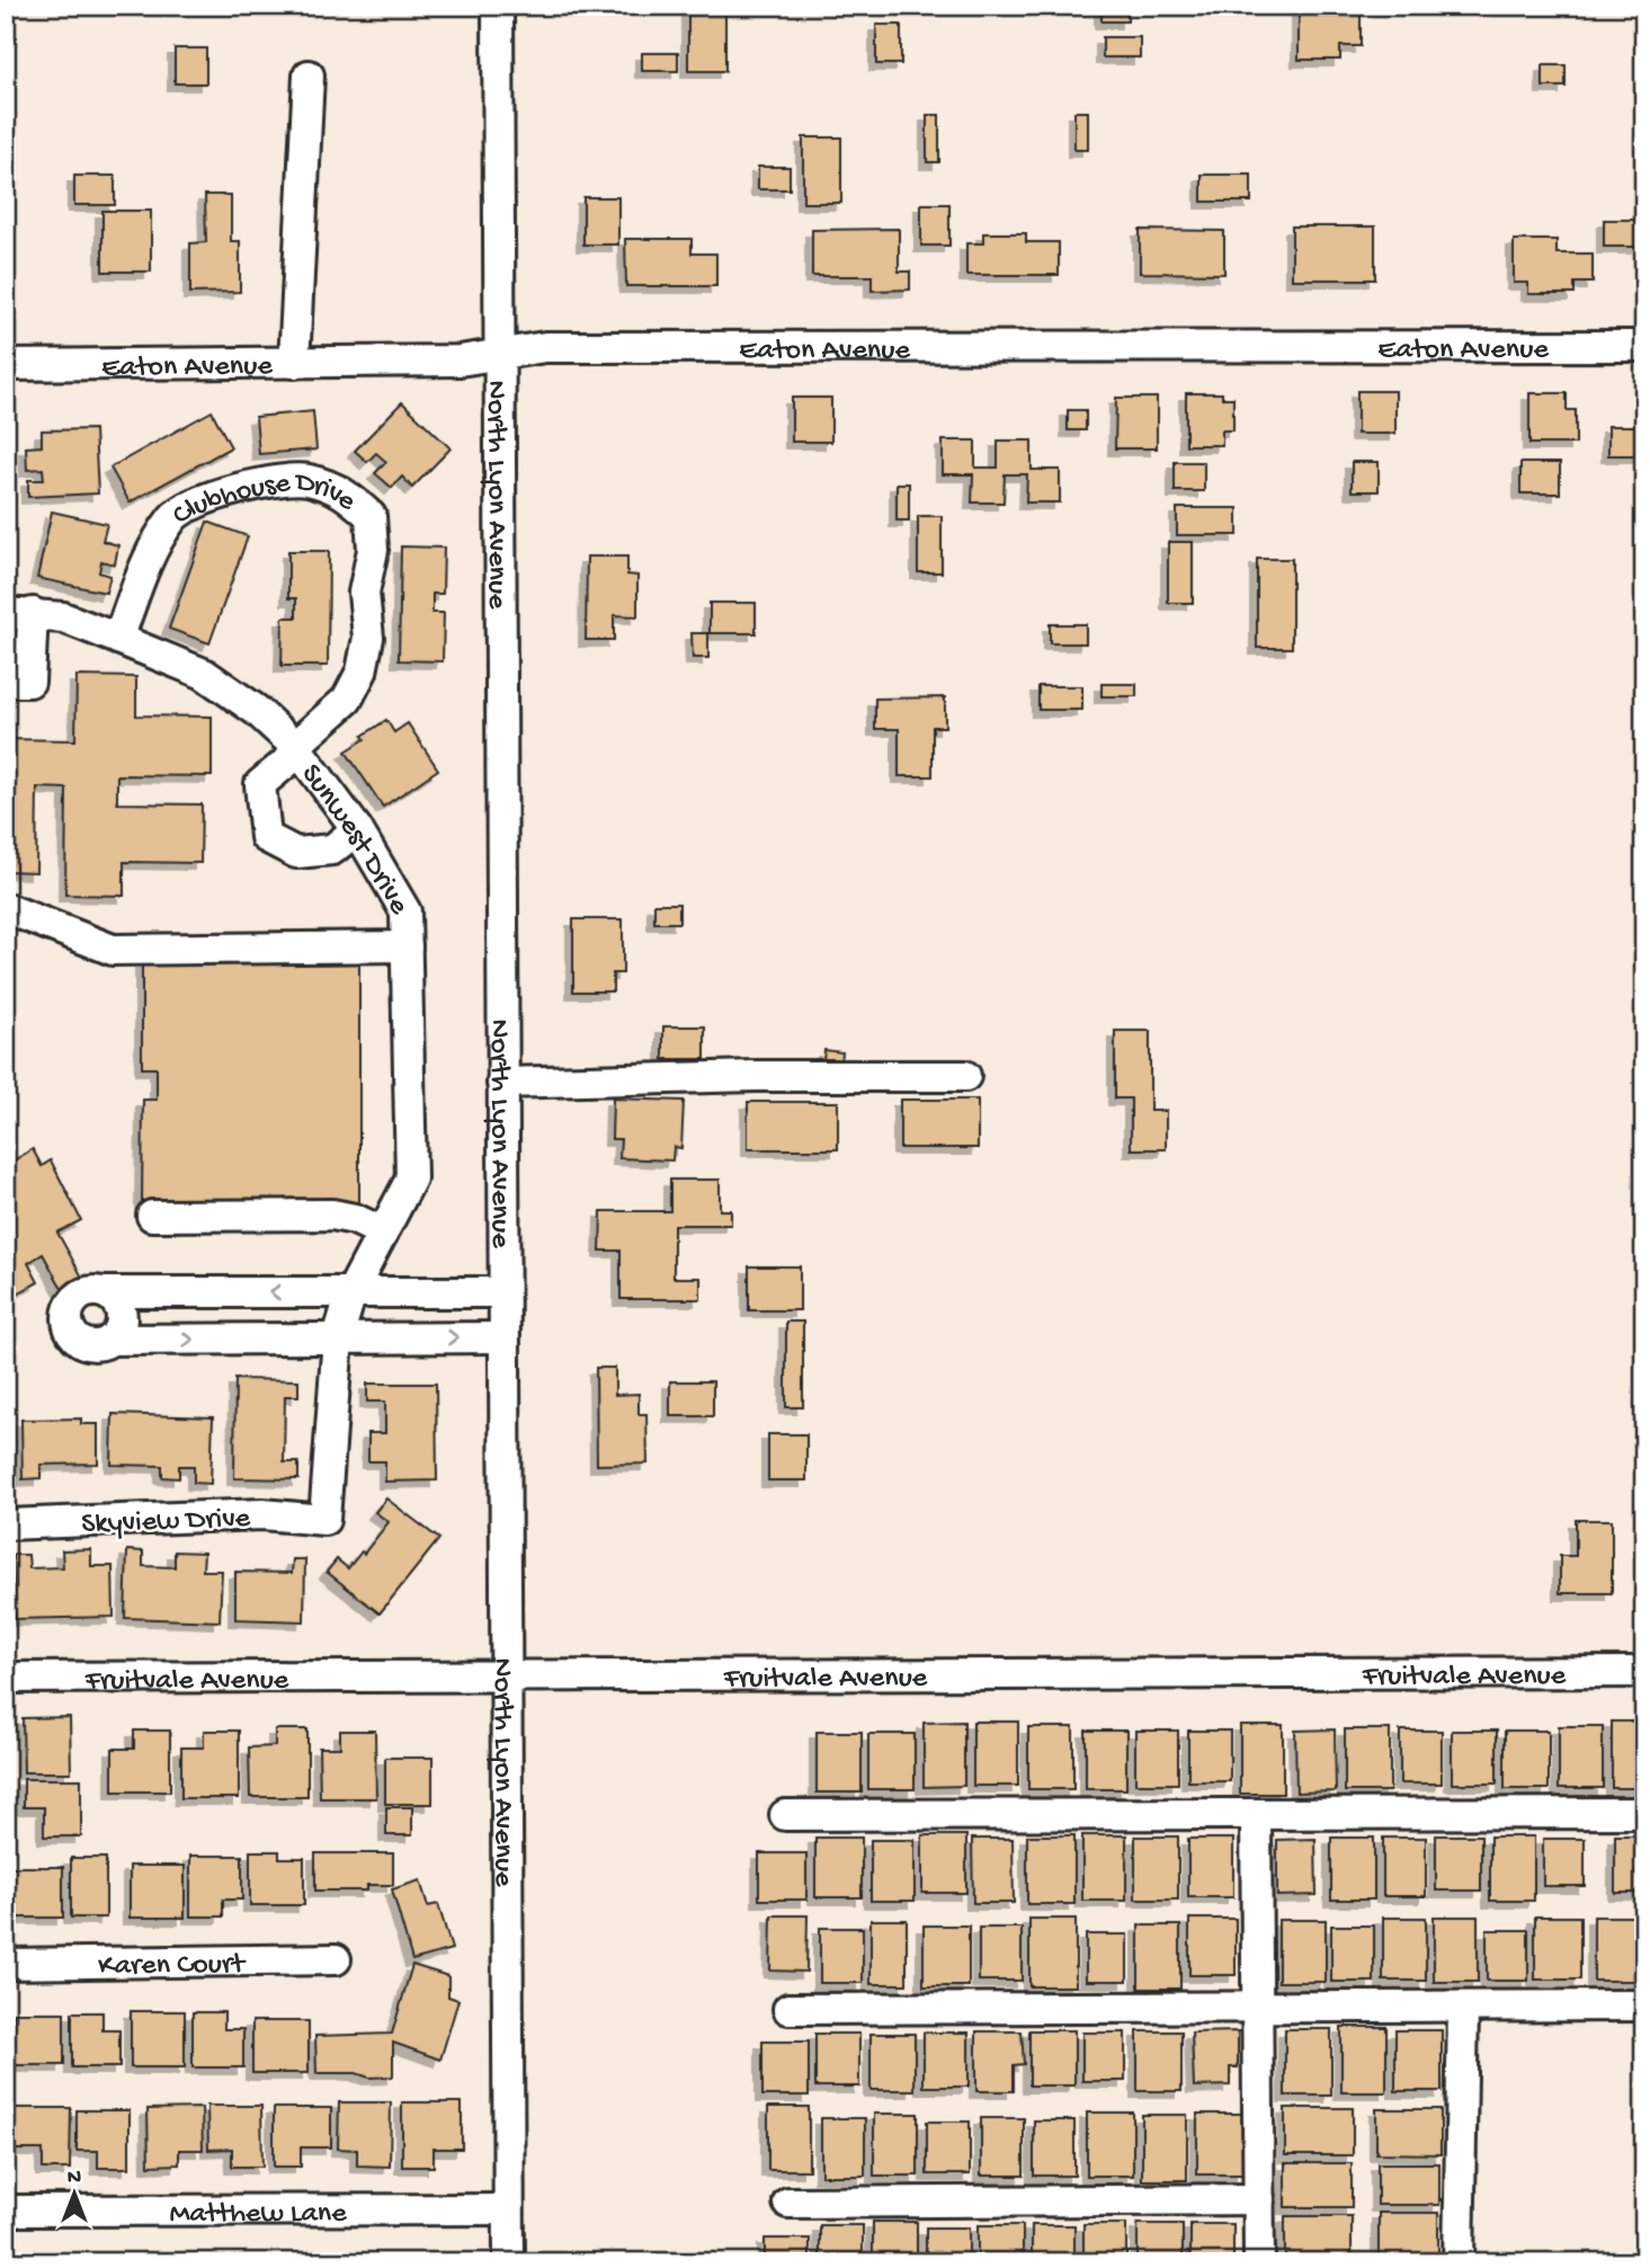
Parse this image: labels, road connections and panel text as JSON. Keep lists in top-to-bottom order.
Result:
{
  "streets": {
    "street": [
      "Eaton Avenue",
      "North Lyon Avenue",
      "Clubhouse Drive",
      "Sunwest Drive",
      "Skyview Drive",
      "Fruitvale Avenue",
      "Karen Court",
      "Matthew Lane"
    ]
  },
  "crossings": [
    ["Eaton Avenue", "North Lyon Avenue"],
    ["North Lyon Avenue", "Fruitvale Avenue"],
    ["North Lyon Avenue", "Matthew Lane"],
    ["Clubhouse Drive", "Sunwest Drive"],
    ["Sunwest Drive", "Skyview Drive"]
  ],
  "north": "top"
}
